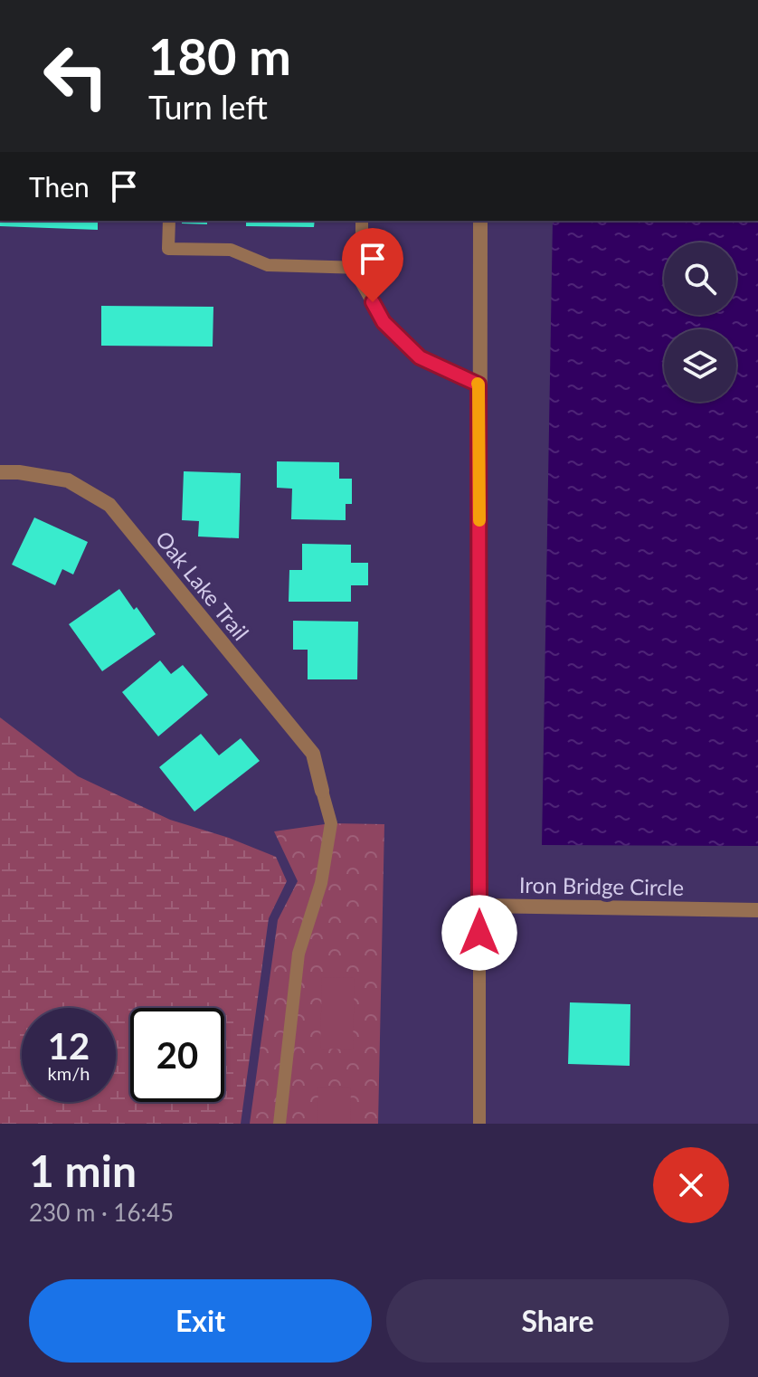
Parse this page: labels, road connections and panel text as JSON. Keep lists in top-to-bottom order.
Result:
{
  "streets": {
    "street": ["Oak Lake Trail", "Iron Bridge Circle"]
  },
  "page": {
    "turn": ["180 m", "Turn left"],
    "then": "Then",
    "speed": "12 km/h",
    "limit": "20",
    "heading": ["1 min", "230 m · 16:45"],
    "buttons": ["Exit", "Share"]
  }
}
